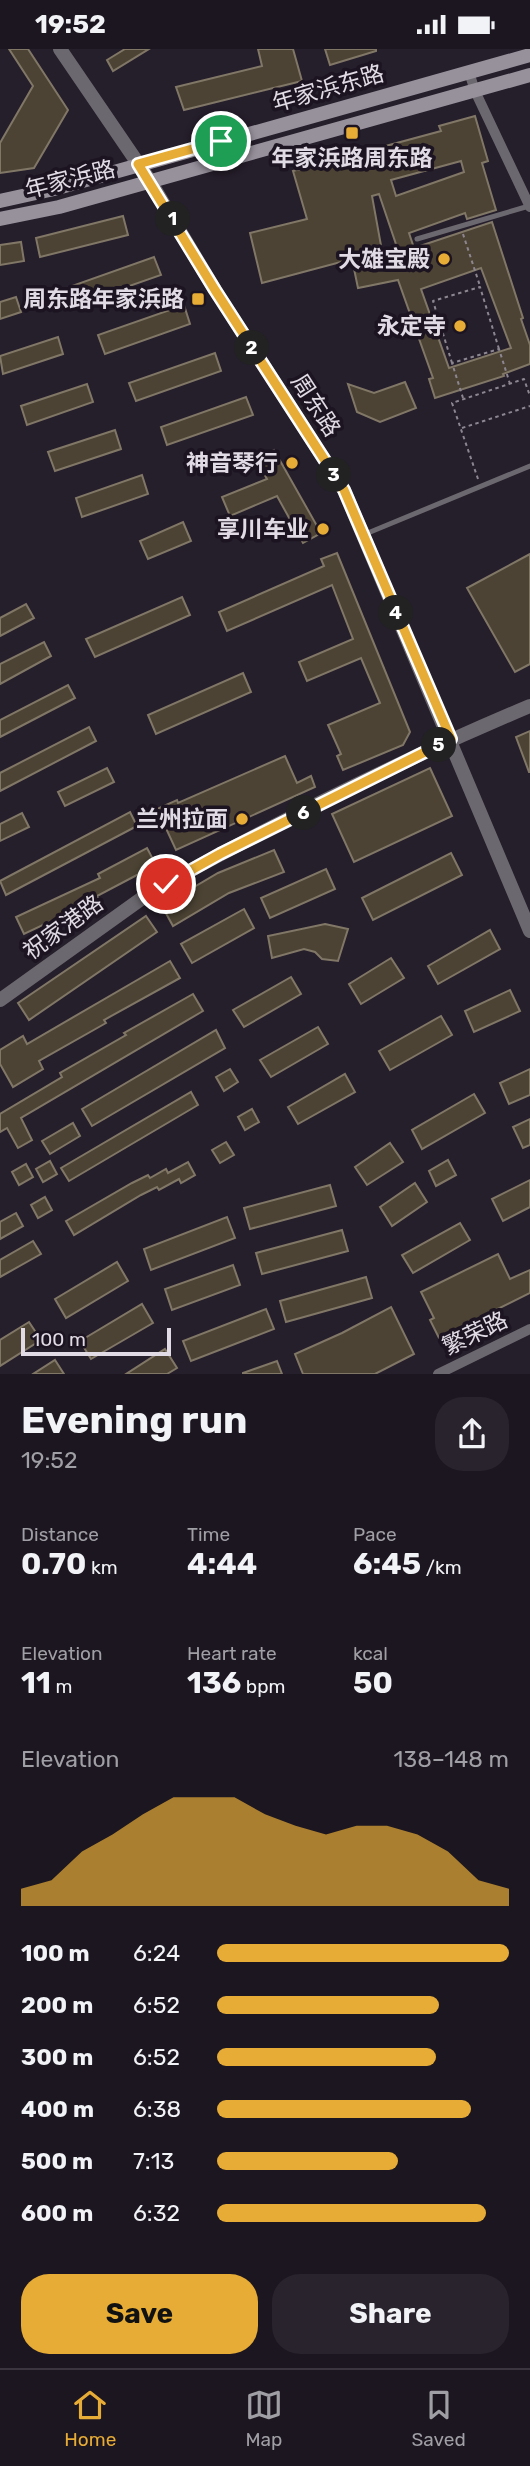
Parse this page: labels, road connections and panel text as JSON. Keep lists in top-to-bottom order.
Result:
{
  "streets": {
    "main road": ["年家浜东路", "年家浜路"],
    "street": ["周东路", "祝家港路", "繁荣路"]
  },
  "crossings": [
    ["年家浜东路", "年家浜路"],
    ["年家浜东路", "周东路"],
    ["年家浜路", "周东路"],
    ["周东路", "祝家港路"]
  ],
  "places": {
    "transit": ["年家浜路周东路", "周东路年家浜路"],
    "other": [
      "大雄宝殿",
      "永定寺",
      "神音琴行",
      "享川车业",
      "兰州拉面"
    ]
  },
  "scale_bar": "100 m",
  "page": {
    "status": "19:52",
    "pins": [
      "1",
      "2",
      "3",
      "4",
      "5",
      "6"
    ],
    "scale": "100 m",
    "heading": ["Evening run", "19:52"],
    "stats": [
      ["Distance", "0.70 km"],
      ["Time", "4:44"],
      ["Pace", "6:45 /km"],
      ["Elevation", "11 m"],
      ["Heart rate", "136 bpm"],
      ["kcal", "50"]
    ],
    "chart": ["Elevation", "138–148 m"],
    "list": [
      {
        "name": "100 m",
        "note": "6:24"
      },
      {
        "name": "200 m",
        "note": "6:52"
      },
      {
        "name": "300 m",
        "note": "6:52"
      },
      {
        "name": "400 m",
        "note": "6:38"
      },
      {
        "name": "500 m",
        "note": "7:13"
      },
      {
        "name": "600 m",
        "note": "6:32"
      }
    ],
    "buttons": ["Save", "Share"],
    "tabs": ["Home", "Map", "Saved"]
  }
}
